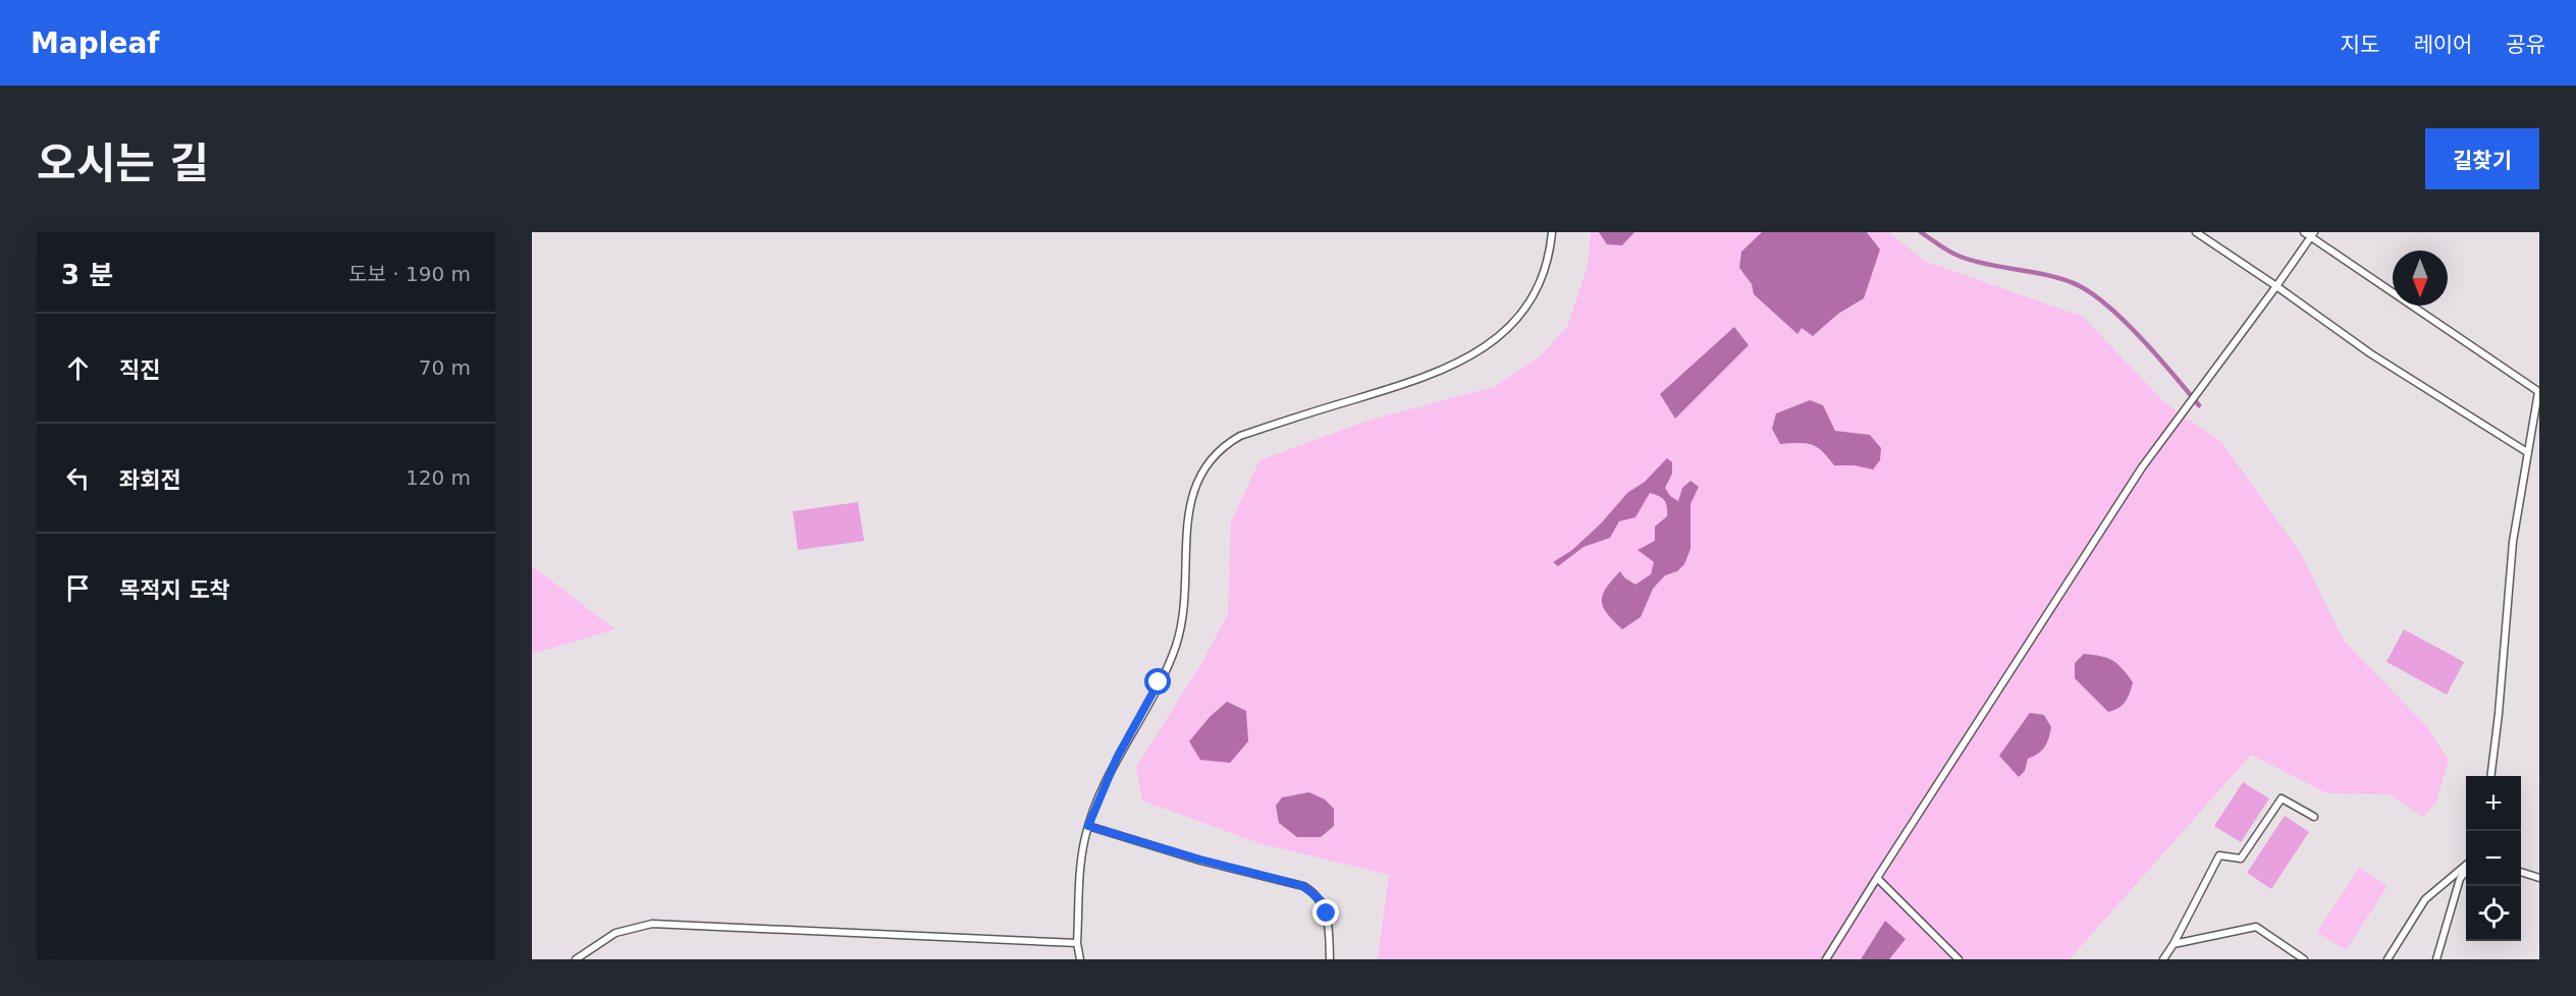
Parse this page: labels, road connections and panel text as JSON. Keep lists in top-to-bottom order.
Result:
{
  "north": "bottom",
  "page": {
    "header": "Mapleaf",
    "nav": ["지도", "레이어", "공유"],
    "title": "오시는 길",
    "buttons": "길찾기",
    "heading": ["3 분", "도보 · 190 m"],
    "list": [
      ["직진", "70 m"],
      ["좌회전", "120 m"],
      "목적지 도착"
    ],
    "map_buttons": ["+", "−"]
  }
}
